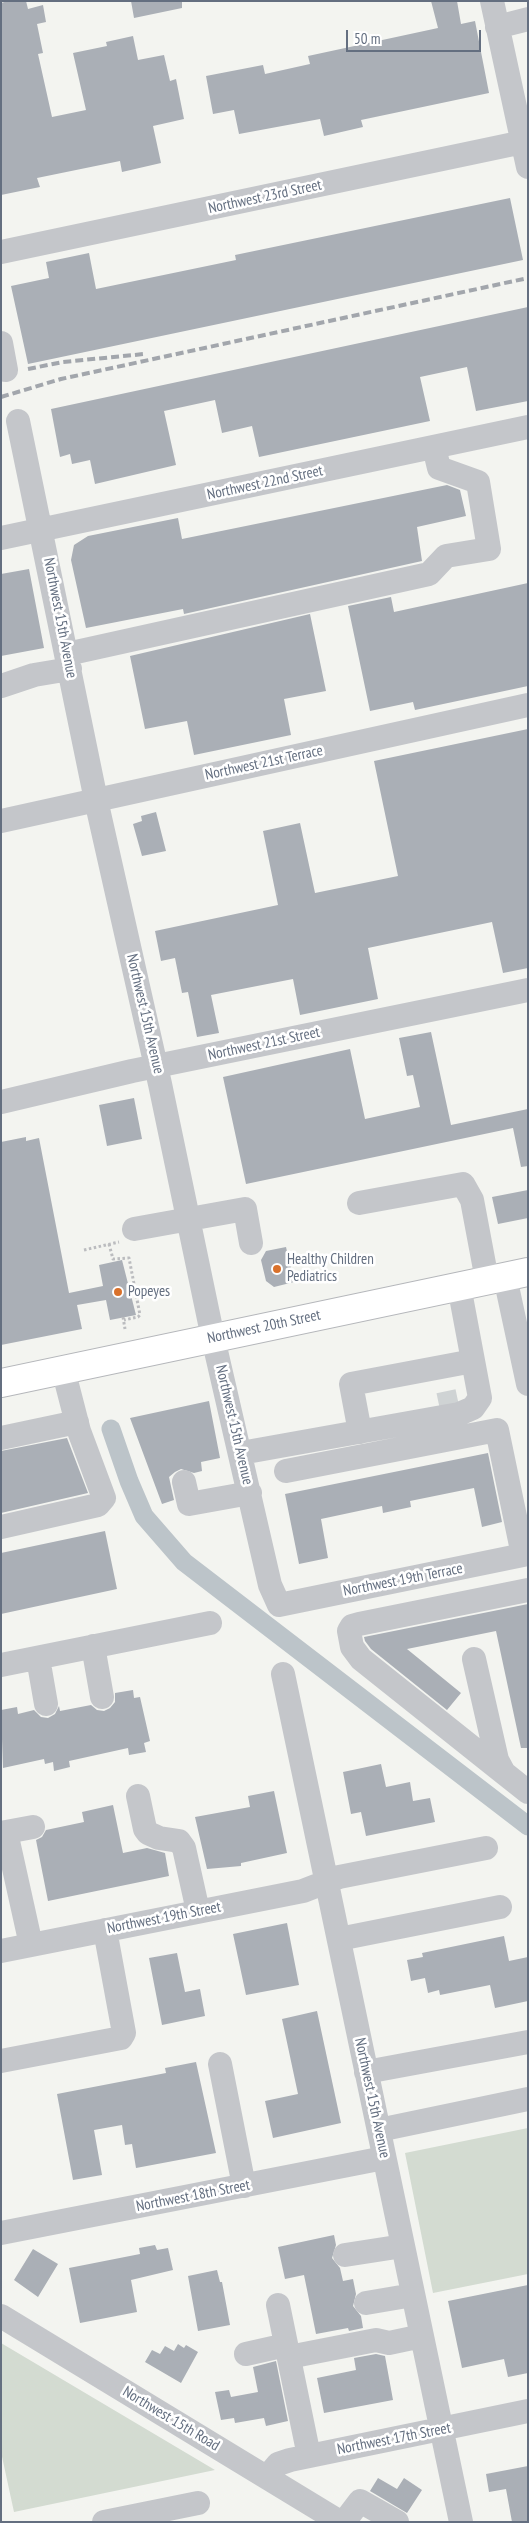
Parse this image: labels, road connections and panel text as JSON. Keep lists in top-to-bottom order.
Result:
{
  "streets": {
    "main road": ["Northwest 20th Street"],
    "street": [
      "Northwest 23rd Street",
      "Northwest 22nd Street",
      "Northwest 15th Avenue",
      "Northwest 21st Terrace",
      "Northwest 21st Street",
      "Northwest 19th Terrace",
      "Northwest 19th Street",
      "Northwest 18th Street",
      "Northwest 15th Road",
      "Northwest 17th Street"
    ]
  },
  "crossings": [
    ["Northwest 22nd Street", "Northwest 15th Avenue"],
    ["Northwest 15th Avenue", "Northwest 21st Terrace"],
    ["Northwest 15th Avenue", "Northwest 21st Street"],
    ["Northwest 15th Avenue", "Northwest 20th Street"],
    ["Northwest 15th Avenue", "Northwest 19th Terrace"],
    ["Northwest 15th Avenue", "Northwest 19th Street"],
    ["Northwest 15th Avenue", "Northwest 18th Street"],
    ["Northwest 15th Avenue", "Northwest 17th Street"],
    ["Northwest 15th Road", "Northwest 17th Street"]
  ],
  "places": ["Healthy Children Pediatrics", "Popeyes"],
  "scale_bar": "50 m"
}
